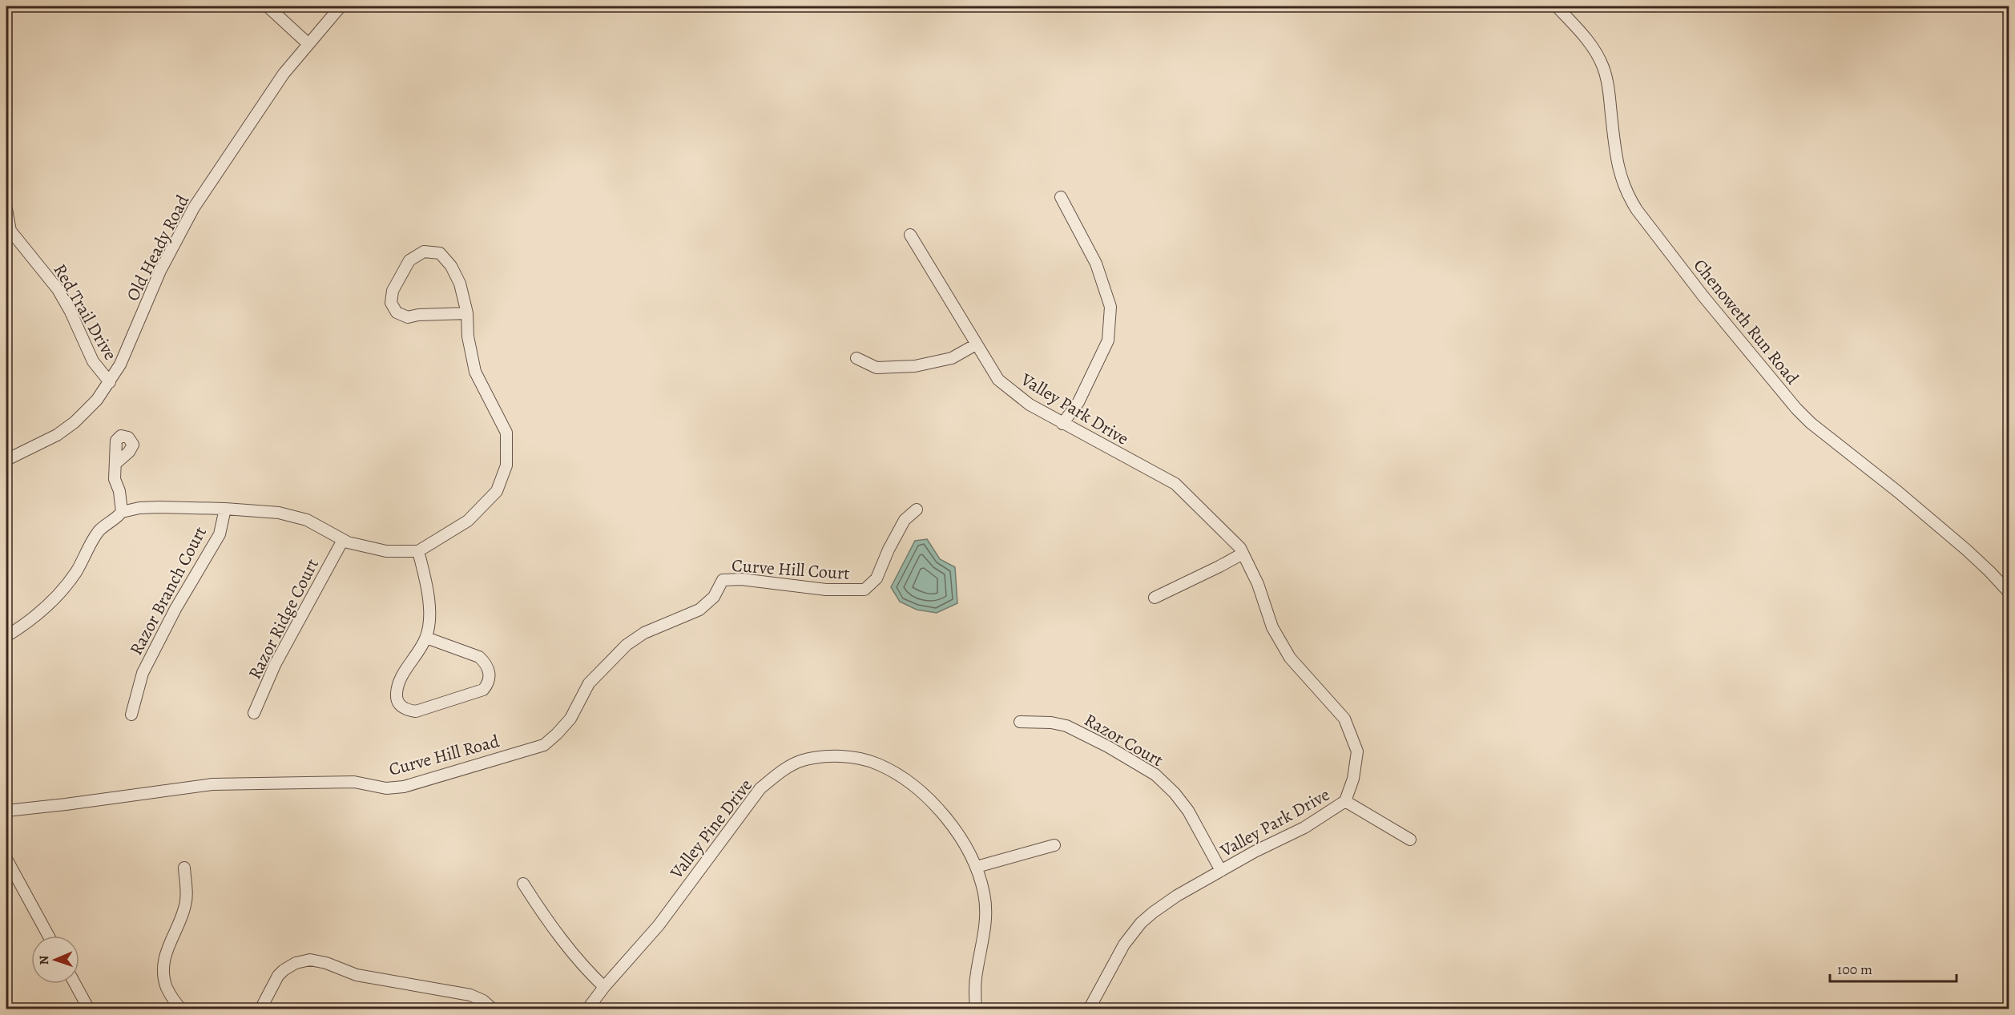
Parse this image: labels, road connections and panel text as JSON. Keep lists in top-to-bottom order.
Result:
{
  "streets": {
    "street": [
      "Old Heady Road",
      "Red Trail Drive",
      "Chenoweth Run Road",
      "Valley Park Drive",
      "Curve Hill Court",
      "Razor Branch Court",
      "Razor Ridge Court",
      "Razor Court",
      "Curve Hill Road",
      "Valley Pine Drive"
    ]
  },
  "crossings": [
    ["Old Heady Road", "Red Trail Drive"],
    ["Valley Park Drive", "Razor Court"],
    ["Curve Hill Court", "Curve Hill Road"]
  ],
  "scale_bar": "100 m",
  "north": "left"
}
